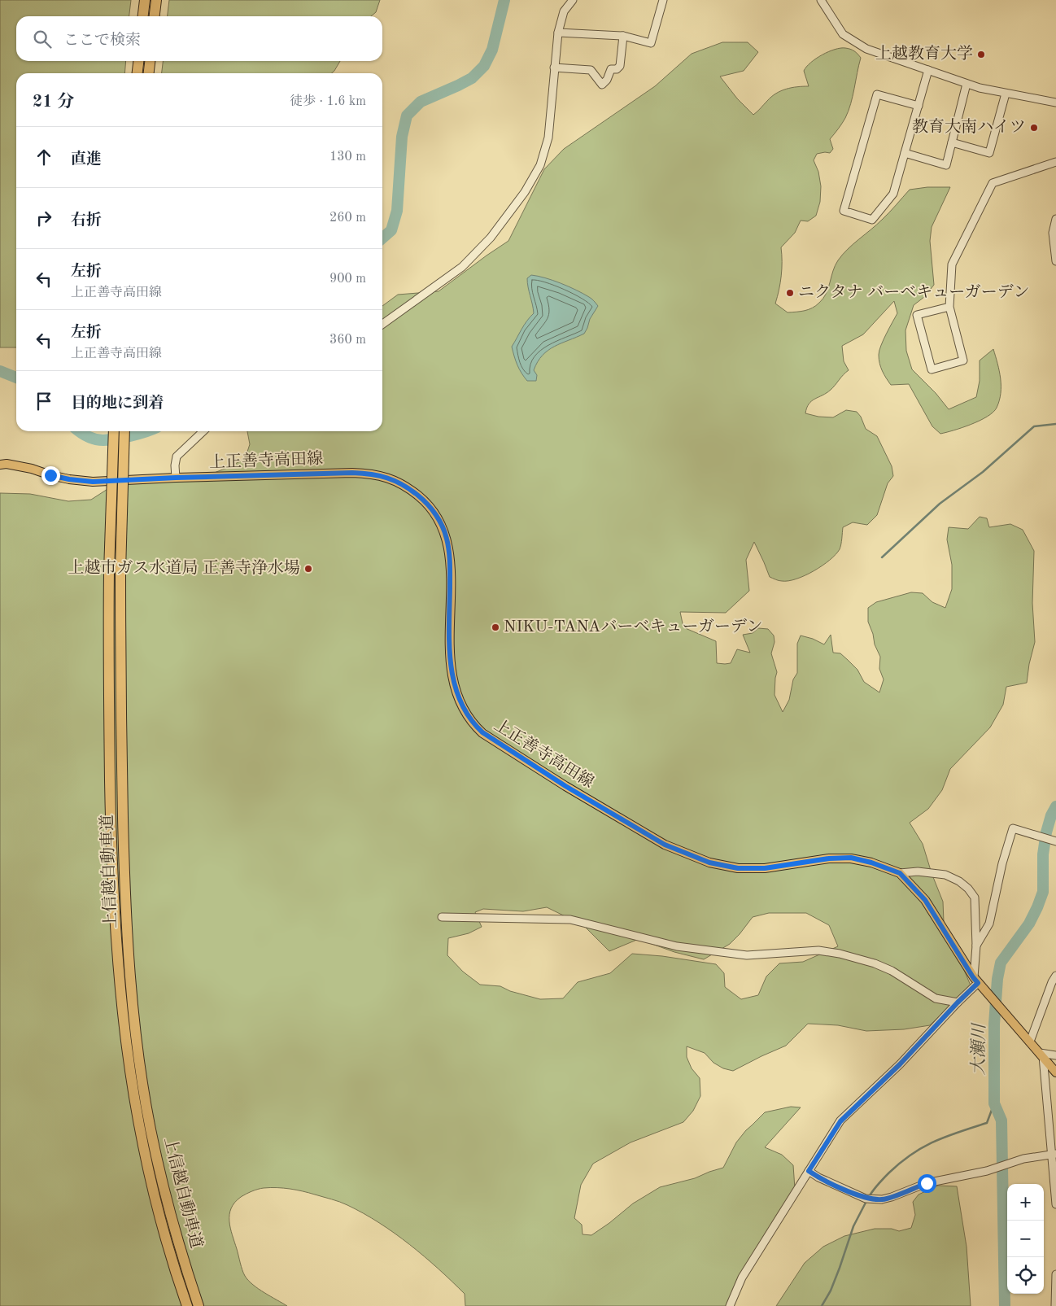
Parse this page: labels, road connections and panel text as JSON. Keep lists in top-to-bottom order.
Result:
{
  "streets": {
    "highway": ["上信越自動車道"],
    "main road": ["上正善寺高田線"]
  },
  "water": ["大瀬川"],
  "places": [
    "上越教育大学",
    "教育大南ハイツ",
    "ニクタナ バーベキューガーデン",
    "上越市ガス水道局 正善寺浄水場",
    "NIKU-TANAバーベキューガーデン"
  ],
  "page": {
    "search": "ここで検索",
    "heading": ["21 分", "徒歩 · 1.6 km"],
    "list": [
      ["直進", "130 m"],
      ["右折", "260 m"],
      ["左折", "上正善寺高田線", "900 m"],
      ["左折", "上正善寺高田線", "360 m"],
      "目的地に到着"
    ],
    "map_buttons": ["+", "−"]
  }
}
